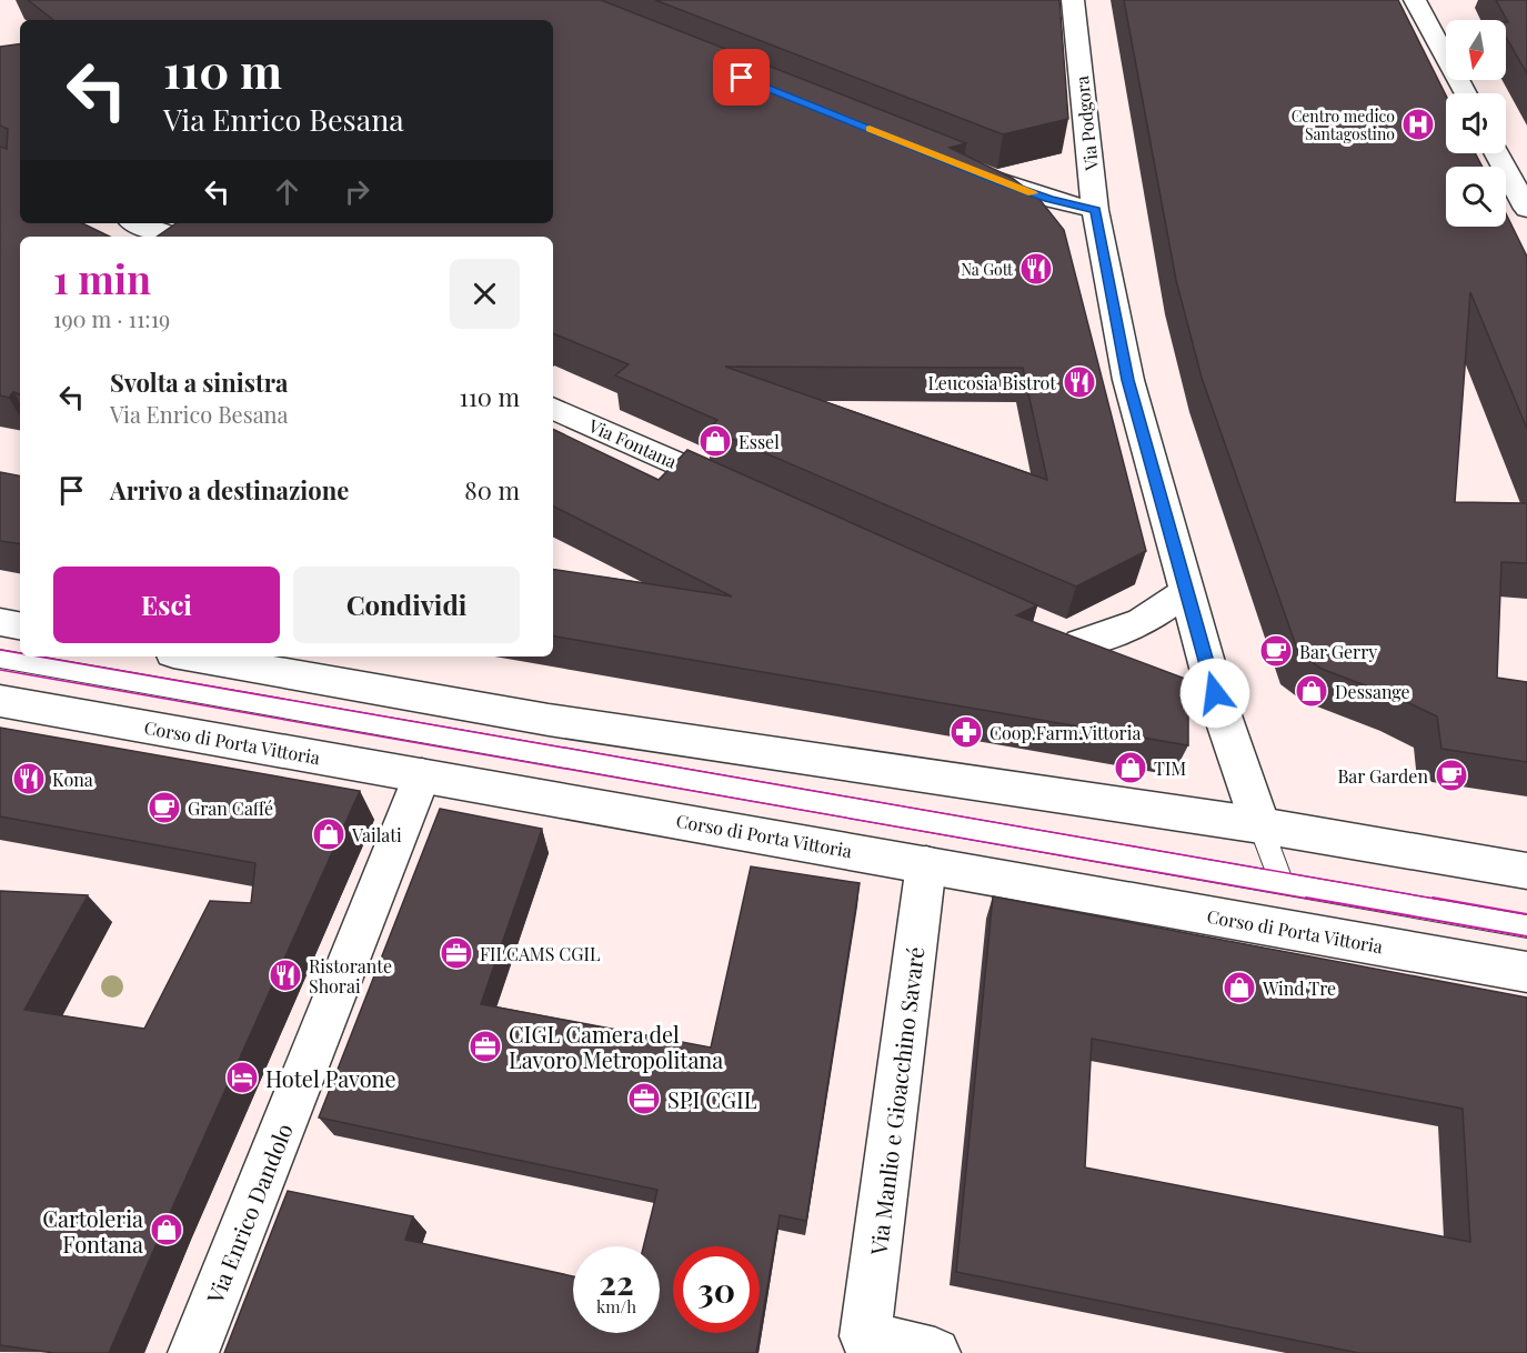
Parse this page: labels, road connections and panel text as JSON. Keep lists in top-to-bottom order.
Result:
{
  "streets": {
    "street": [
      "Via Podgora",
      "Via Fontana",
      "Corso di Porta Vittoria",
      "Via Manlio e Gioacchino Savaré",
      "Via Enrico Dandolo"
    ]
  },
  "crossings": [
    ["Corso di Porta Vittoria", "Via Manlio e Gioacchino Savaré"],
    ["Corso di Porta Vittoria", "Via Enrico Dandolo"]
  ],
  "places": {
    "hospital": ["Centro medico Santagostino"],
    "restaurant": [
      "Na Gott",
      "Leucosia Bistrot",
      "Kona",
      "Ristorante Shorai"
    ],
    "shop": [
      "Essel",
      "Dessange",
      "TIM",
      "Vailati",
      "Wind Tre",
      "Cartoleria Fontana"
    ],
    "cafe": ["Bar Gerry", "Bar Garden", "Gran Caffé"],
    "pharmacy": ["Coop.Farm.Vittoria"],
    "office": ["FILCAMS CGIL", "CIGL Camera del Lavoro Metropolitana", "SPI CGIL"],
    "hotel": ["Hotel Pavone"]
  },
  "north": "bottom",
  "page": {
    "turn": ["110 m", "Via Enrico Besana"],
    "heading": ["1 min", "190 m · 11:19"],
    "list": [
      {
        "name": "Svolta a sinistra",
        "note": "Via Enrico Besana",
        "value": "110 m"
      },
      {
        "name": "Arrivo a destinazione",
        "value": "80 m"
      }
    ],
    "buttons": ["Esci", "Condividi"],
    "speed": "22 km/h",
    "limit": "30"
  }
}
